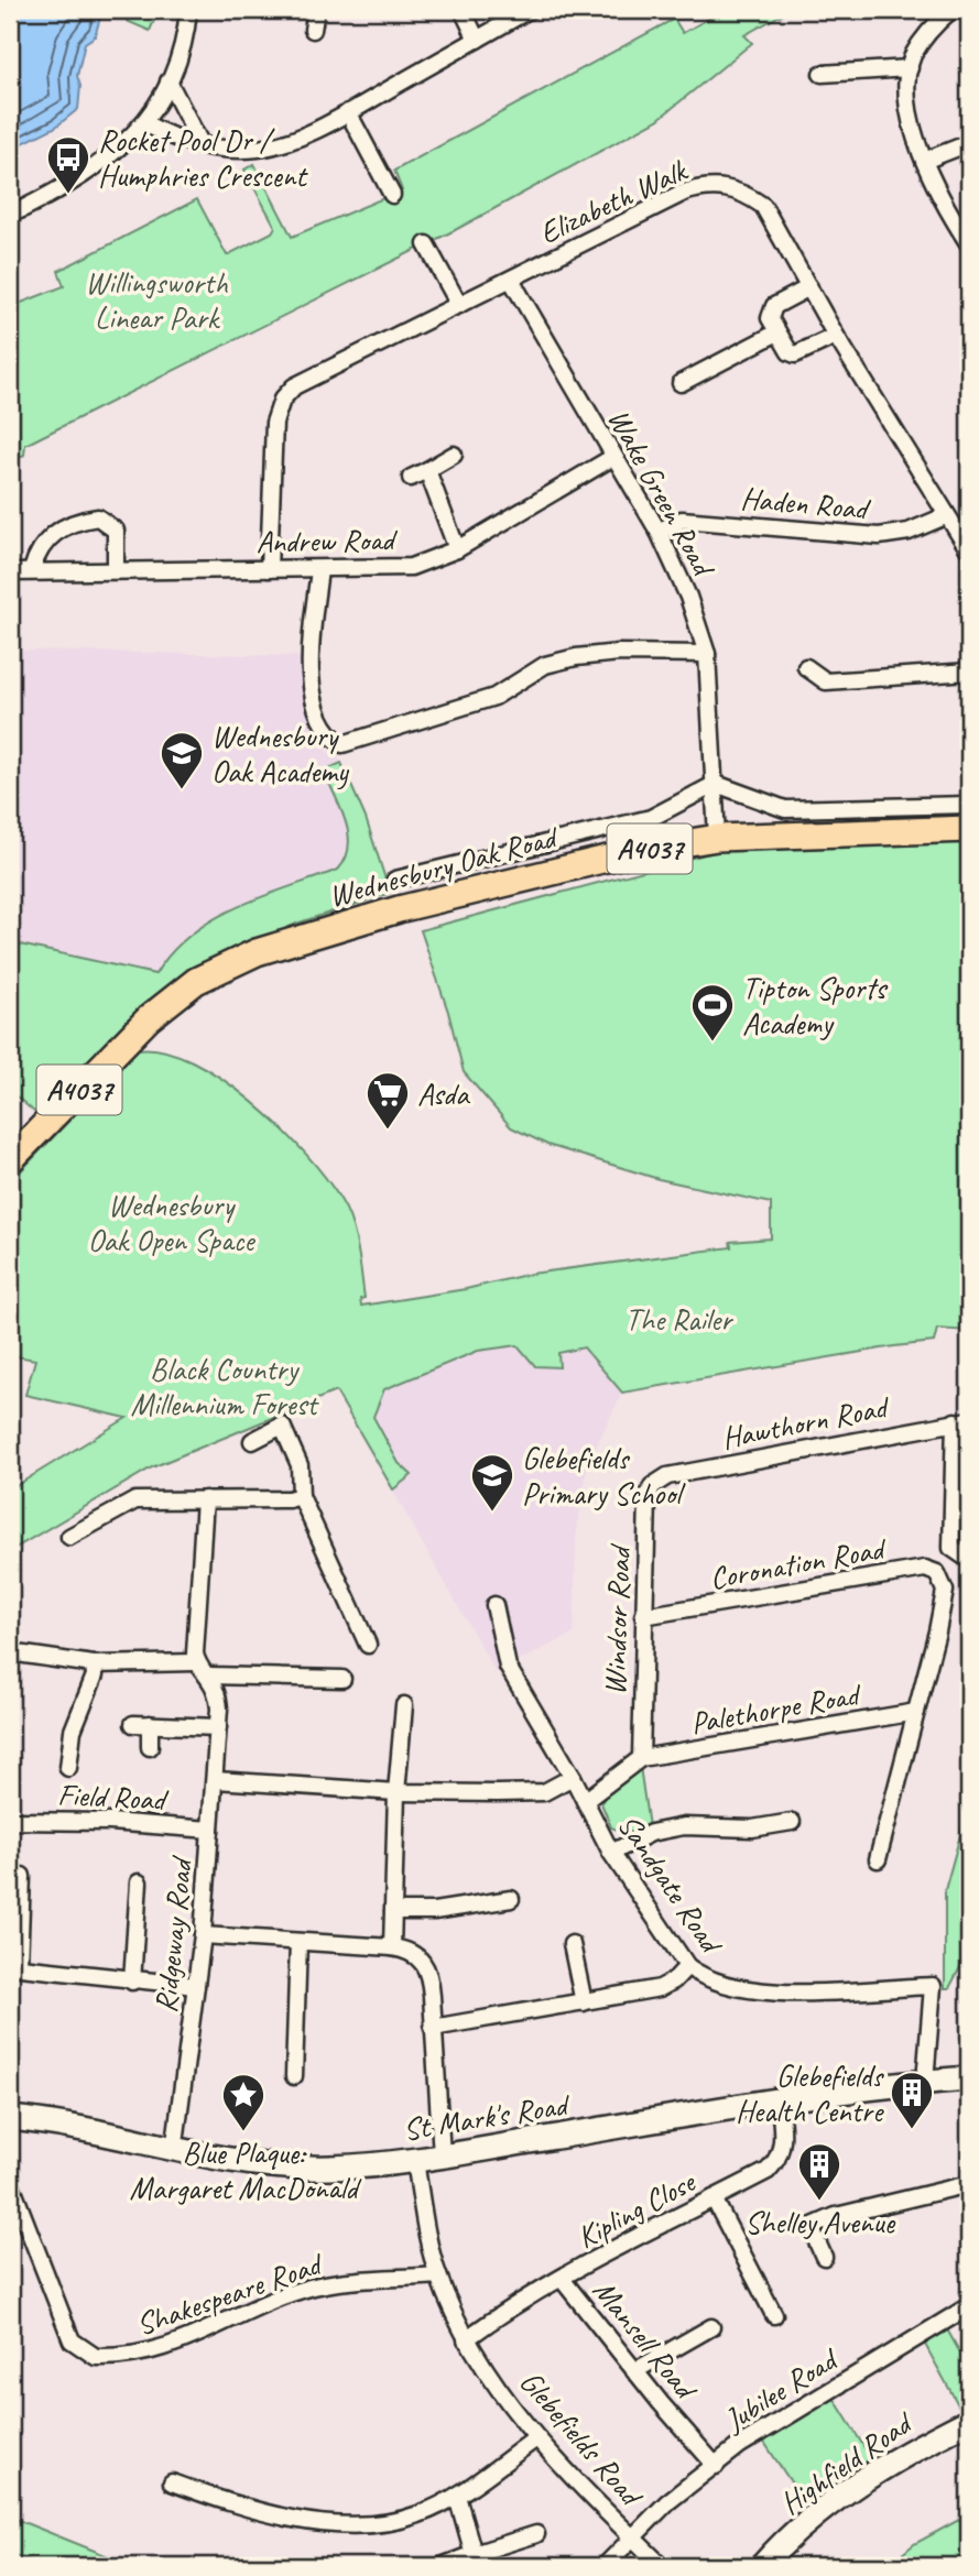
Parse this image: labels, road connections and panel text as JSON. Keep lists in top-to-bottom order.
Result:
{
  "streets": {
    "main road": ["A4037", "Wednesbury Oak Road"],
    "street": [
      "Elizabeth Walk",
      "Wake Green Road",
      "Haden Road",
      "Andrew Road",
      "Hawthorn Road",
      "Coronation Road",
      "Windsor Road",
      "Palethorpe Road",
      "Field Road",
      "Sandgate Road",
      "Ridgeway Road",
      "St Mark's Road",
      "Kipling Close",
      "Shakespeare Road",
      "Mansell Road",
      "Jubilee Road",
      "Glebefields Road",
      "Highfield Road"
    ]
  },
  "crossings": [
    ["Elizabeth Walk", "Wake Green Road"],
    ["Elizabeth Walk", "Haden Road"],
    ["Elizabeth Walk", "Andrew Road"],
    ["Wake Green Road", "Haden Road"],
    ["Wake Green Road", "Andrew Road"],
    ["Wake Green Road", "Wednesbury Oak Road"],
    ["Hawthorn Road", "Windsor Road"],
    ["Coronation Road", "Windsor Road"],
    ["Coronation Road", "Palethorpe Road"],
    ["Windsor Road", "Palethorpe Road"],
    ["Field Road", "Ridgeway Road"],
    ["Sandgate Road", "St Mark's Road"],
    ["Ridgeway Road", "St Mark's Road"],
    ["St Mark's Road", "Kipling Close"],
    ["St Mark's Road", "Glebefields Road"],
    ["Kipling Close", "Mansell Road"],
    ["Kipling Close", "Glebefields Road"],
    ["Shakespeare Road", "Glebefields Road"],
    ["Mansell Road", "Jubilee Road"],
    ["Jubilee Road", "Glebefields Road"]
  ],
  "parks": [
    "Willingsworth Linear Park",
    "Wednesbury Oak Open Space",
    "The Railer",
    "Black Country Millennium Forest"
  ],
  "places": {
    "bus stop": ["Rocket Pool Dr / Humphries Crescent"],
    "school or university": ["Wednesbury Oak Academy", "Glebefields Primary School"],
    "sports": ["Tipton Sports Academy"],
    "supermarket": ["Asda"],
    "building": ["Glebefields Health Centre", "Shelley Avenue"],
    "place": ["Blue Plaque: Margaret MacDonald"]
  }
}
